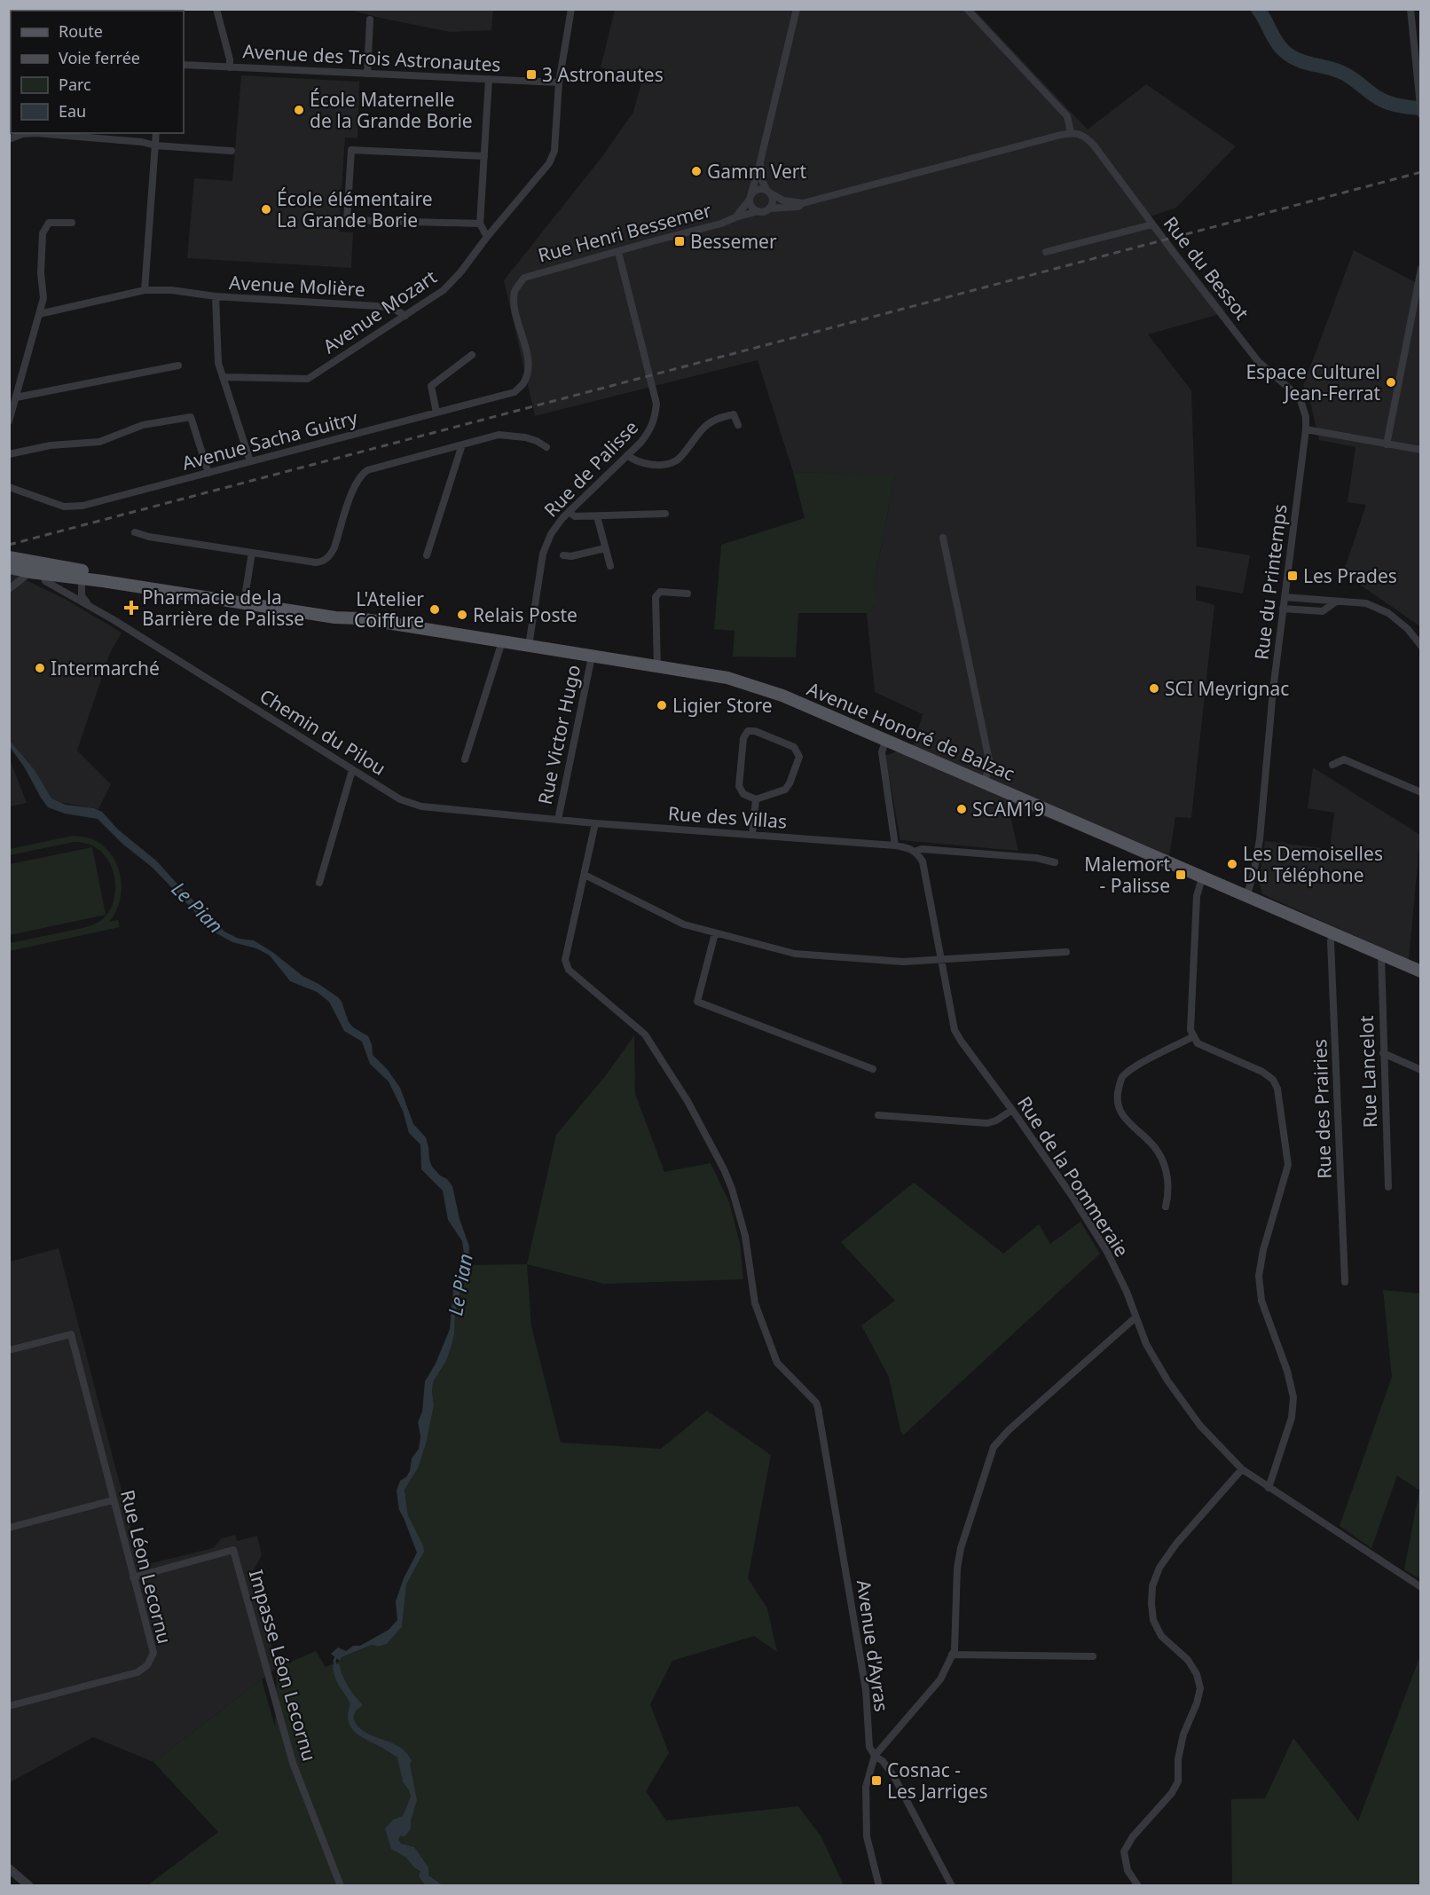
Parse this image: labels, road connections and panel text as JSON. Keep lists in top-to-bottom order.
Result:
{
  "streets": {
    "main road": ["Avenue Honoré de Balzac"],
    "street": [
      "Avenue des Trois Astronautes",
      "Rue Henri Bessemer",
      "Rue du Bessot",
      "Avenue Molière",
      "Avenue Mozart",
      "Avenue Sacha Guitry",
      "Rue de Palisse",
      "Rue du Printemps",
      "Chemin du Pilou",
      "Rue Victor Hugo",
      "Rue des Villas",
      "Rue Lancelot",
      "Rue des Prairies",
      "Rue de la Pommeraie",
      "Rue Léon Lecornu",
      "Avenue d'Ayras",
      "Impasse Léon Lecornu"
    ]
  },
  "crossings": [
    ["Avenue des Trois Astronautes", "Avenue Mozart"],
    ["Rue Henri Bessemer", "Rue du Bessot"],
    ["Rue Henri Bessemer", "Avenue Sacha Guitry"],
    ["Rue Henri Bessemer", "Rue de Palisse"],
    ["Rue du Bessot", "Rue du Printemps"],
    ["Avenue Molière", "Avenue Mozart"],
    ["Rue de Palisse", "Avenue Honoré de Balzac"],
    ["Rue du Printemps", "Avenue Honoré de Balzac"],
    ["Avenue Honoré de Balzac", "Chemin du Pilou"],
    ["Avenue Honoré de Balzac", "Rue Victor Hugo"],
    ["Avenue Honoré de Balzac", "Rue Lancelot"],
    ["Avenue Honoré de Balzac", "Rue des Prairies"],
    ["Chemin du Pilou", "Rue Victor Hugo"],
    ["Chemin du Pilou", "Rue des Villas"],
    ["Rue Victor Hugo", "Rue des Villas"],
    ["Rue Léon Lecornu", "Impasse Léon Lecornu"]
  ],
  "water": ["Le Pian"],
  "places": {
    "transit": [
      "3 Astronautes",
      "Bessemer",
      "Les Prades",
      "Malemort - Palisse",
      "Cosnac - Les Jarriges"
    ],
    "other": [
      "École Maternelle de la Grande Borie",
      "Gamm Vert",
      "École élémentaire La Grande Borie",
      "Espace Culturel Jean-Ferrat",
      "L'Atelier Coiffure",
      "Relais Poste",
      "Intermarché",
      "SCI Meyrignac",
      "Ligier Store",
      "SCAM19",
      "Les Demoiselles Du Téléphone"
    ],
    "health": ["Pharmacie de la Barrière de Palisse"]
  },
  "legend": [
    "Route",
    "Voie ferrée",
    "Parc",
    "Eau"
  ]
}
